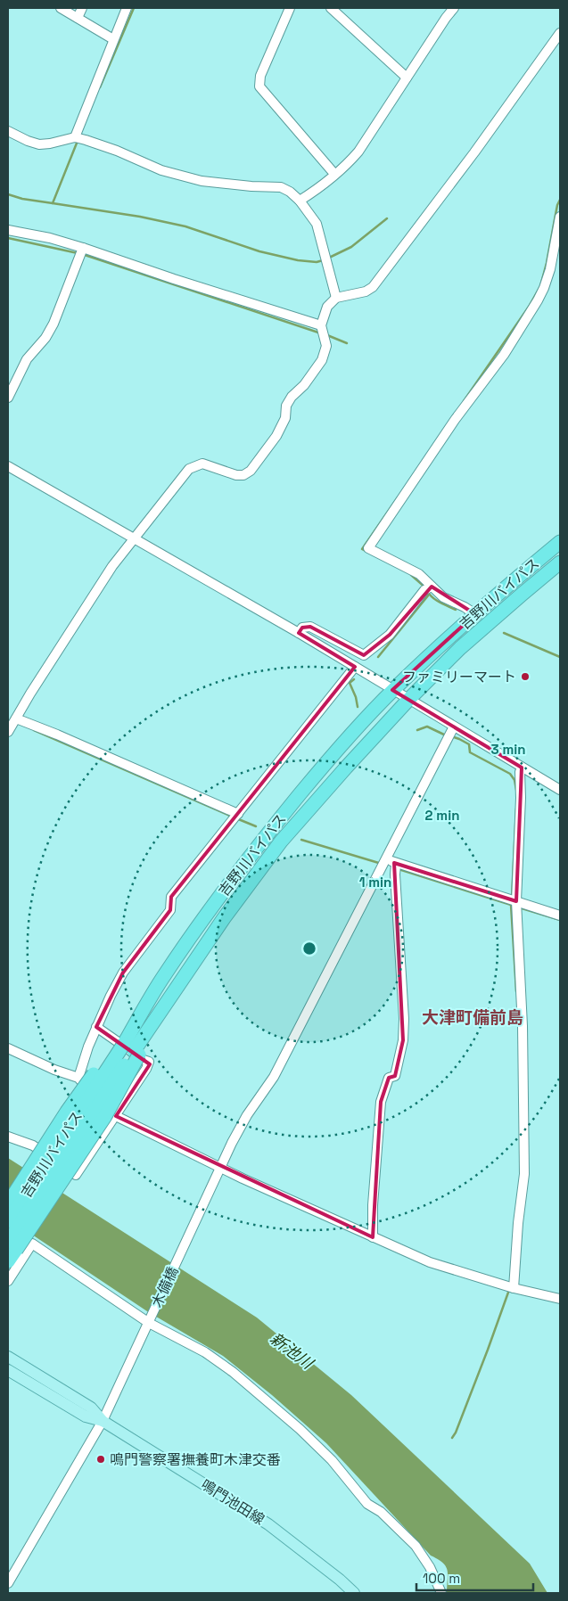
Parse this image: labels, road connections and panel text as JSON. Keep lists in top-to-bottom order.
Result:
{
  "streets": {
    "highway": ["吉野川バイパス"],
    "main road": ["鳴門池田線"],
    "street": ["木備橋"]
  },
  "crossings": [
    ["木備橋", "鳴門池田線"]
  ],
  "districts": ["大津町備前島"],
  "water": ["新池川"],
  "places": ["ファミリーマート", "鳴門警察署撫養町木津交番"],
  "scale_bar": "100 m",
  "rings": ["3 min", "2 min", "1 min"]
}
